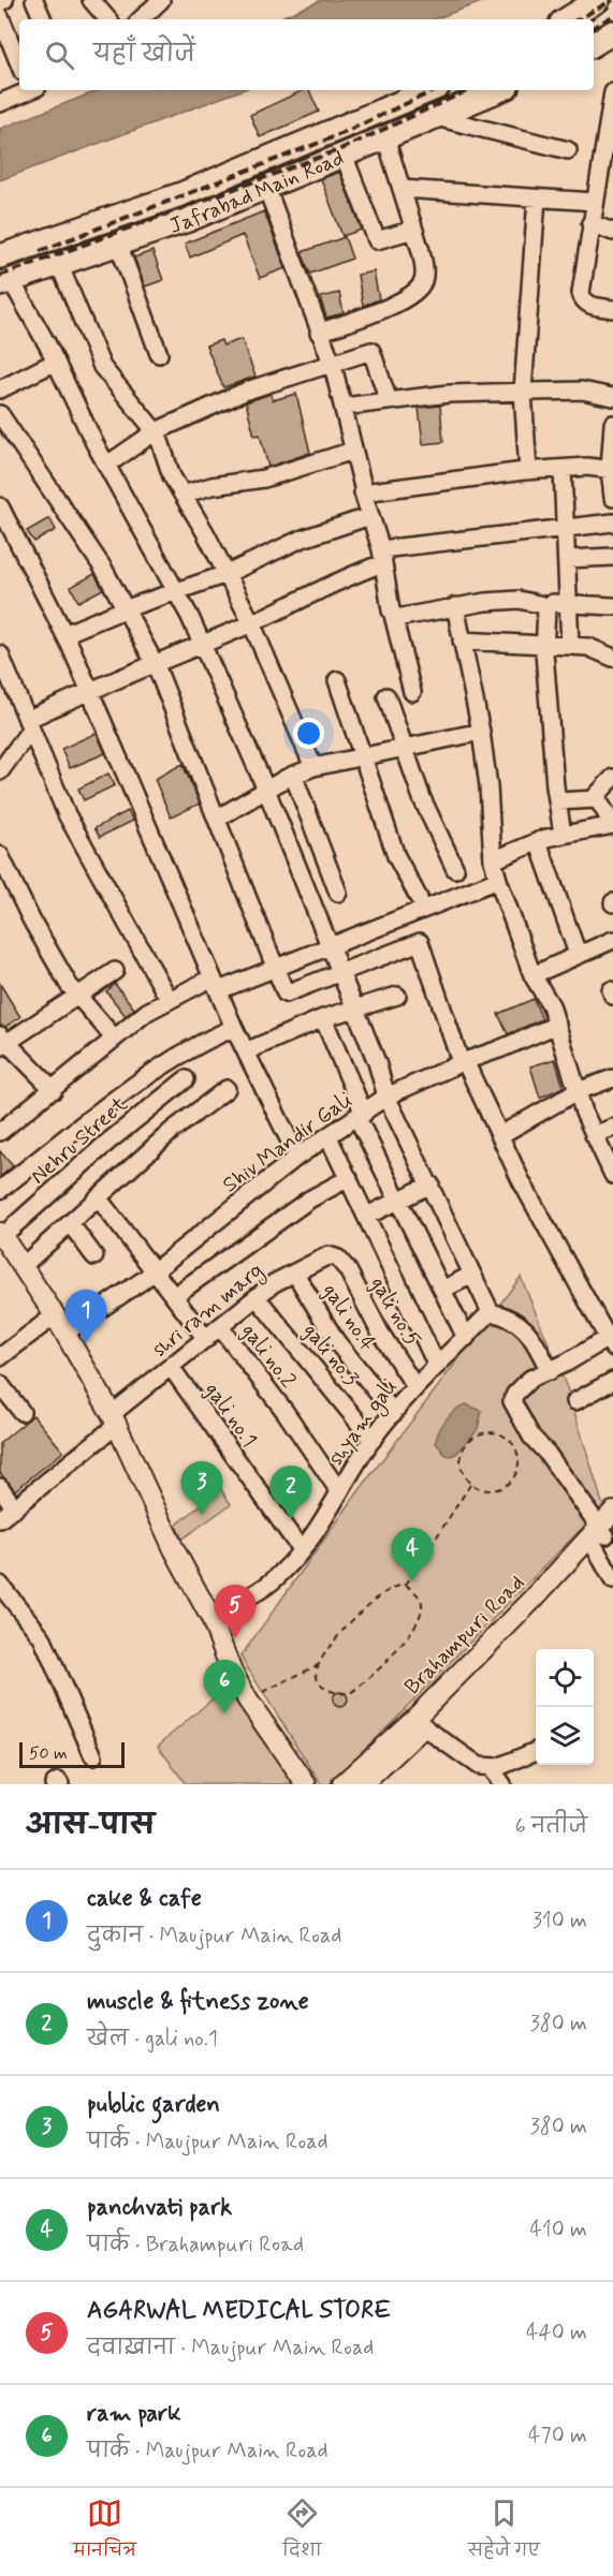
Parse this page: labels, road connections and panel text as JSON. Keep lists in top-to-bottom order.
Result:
{
  "streets": {
    "main road": ["Jafrabad Main Road"],
    "street": [
      "Nehru Street",
      "Shiv Mandir Gali",
      "shri ram marg",
      "gali no.5",
      "gali no.4",
      "gali no.3",
      "gali no.2",
      "gali no.1",
      "shyam gali",
      "Brahampuri Road"
    ]
  },
  "crossings": [
    ["shri ram marg", "gali no.5"],
    ["shri ram marg", "gali no.4"],
    ["shri ram marg", "gali no.3"],
    ["shri ram marg", "gali no.2"],
    ["shri ram marg", "gali no.1"],
    ["gali no.5", "shyam gali"],
    ["gali no.4", "shyam gali"],
    ["gali no.3", "shyam gali"],
    ["gali no.2", "shyam gali"],
    ["gali no.1", "shyam gali"]
  ],
  "scale_bar": "50 m",
  "page": {
    "search": "यहाँ खोजें",
    "pins": [
      "1",
      "3",
      "2",
      "4",
      "5",
      "6"
    ],
    "scale": "50 m",
    "heading": ["आस-पास", "6 नतीजे"],
    "list": [
      {
        "mark": "1",
        "name": "cake & cafe",
        "note": "दुकान · Maujpur Main Road",
        "value": "310 m"
      },
      {
        "mark": "2",
        "name": "muscle & fitness zone",
        "note": "खेल · gali no.1",
        "value": "380 m"
      },
      {
        "mark": "3",
        "name": "public garden",
        "note": "पार्क · Maujpur Main Road",
        "value": "380 m"
      },
      {
        "mark": "4",
        "name": "panchvati park",
        "note": "पार्क · Brahampuri Road",
        "value": "410 m"
      },
      {
        "mark": "5",
        "name": "AGARWAL MEDICAL STORE",
        "note": "दवाख़ाना · Maujpur Main Road",
        "value": "440 m"
      },
      {
        "mark": "6",
        "name": "ram park",
        "note": "पार्क · Maujpur Main Road",
        "value": "470 m"
      }
    ],
    "nav": ["मानचित्र", "दिशा", "सहेजे गए"]
  }
}
